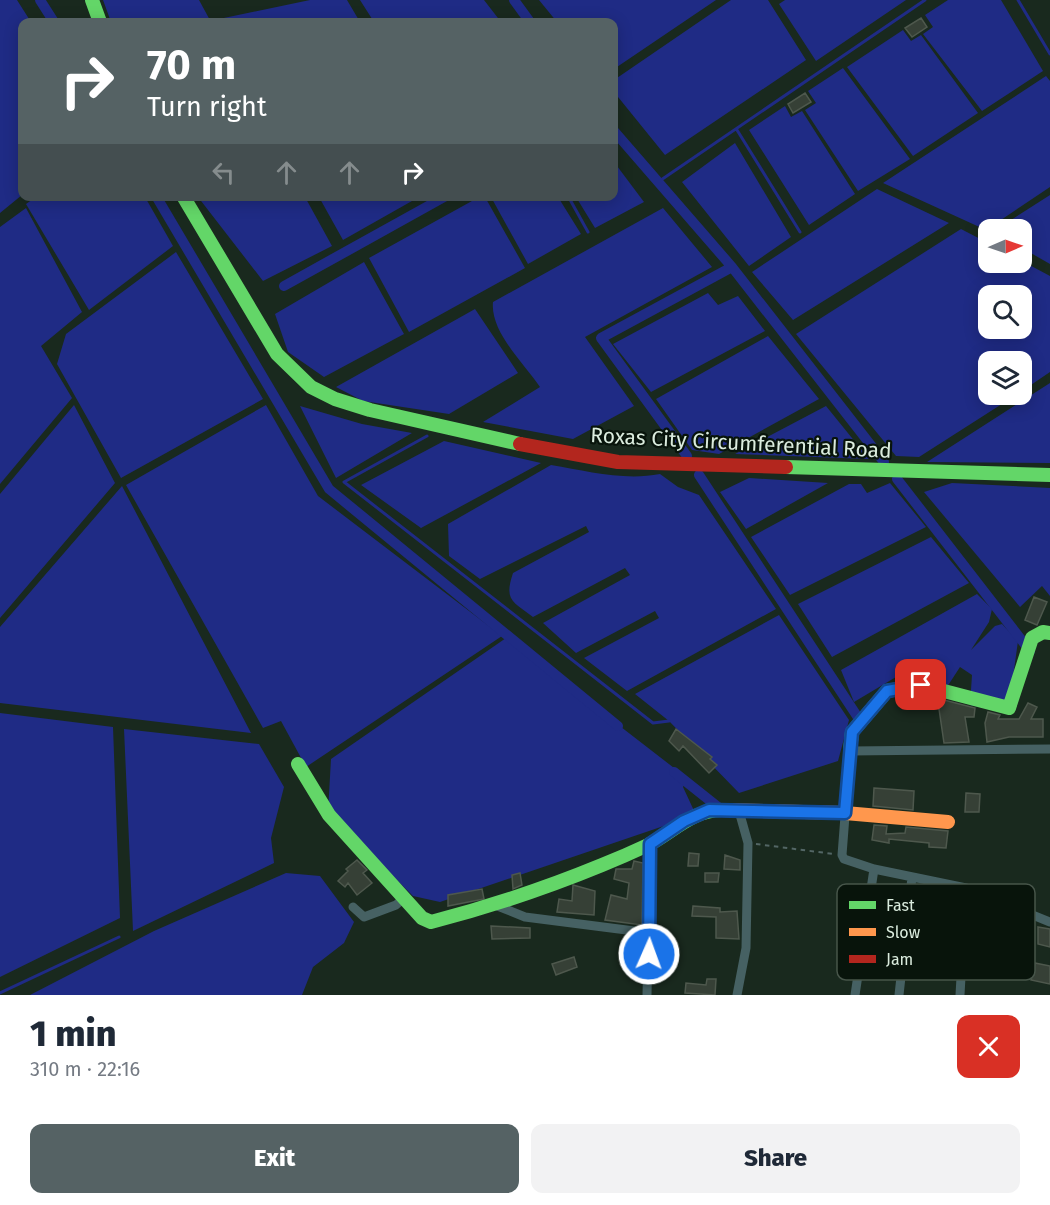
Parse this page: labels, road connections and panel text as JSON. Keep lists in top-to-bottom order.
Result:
{
  "streets": {
    "street": ["Roxas City Circumferential Road"]
  },
  "legend": ["Fast", "Slow", "Jam"],
  "north": "right",
  "page": {
    "turn": ["70 m", "Turn right"],
    "heading": ["1 min", "310 m · 22:16"],
    "buttons": ["Exit", "Share"]
  }
}
